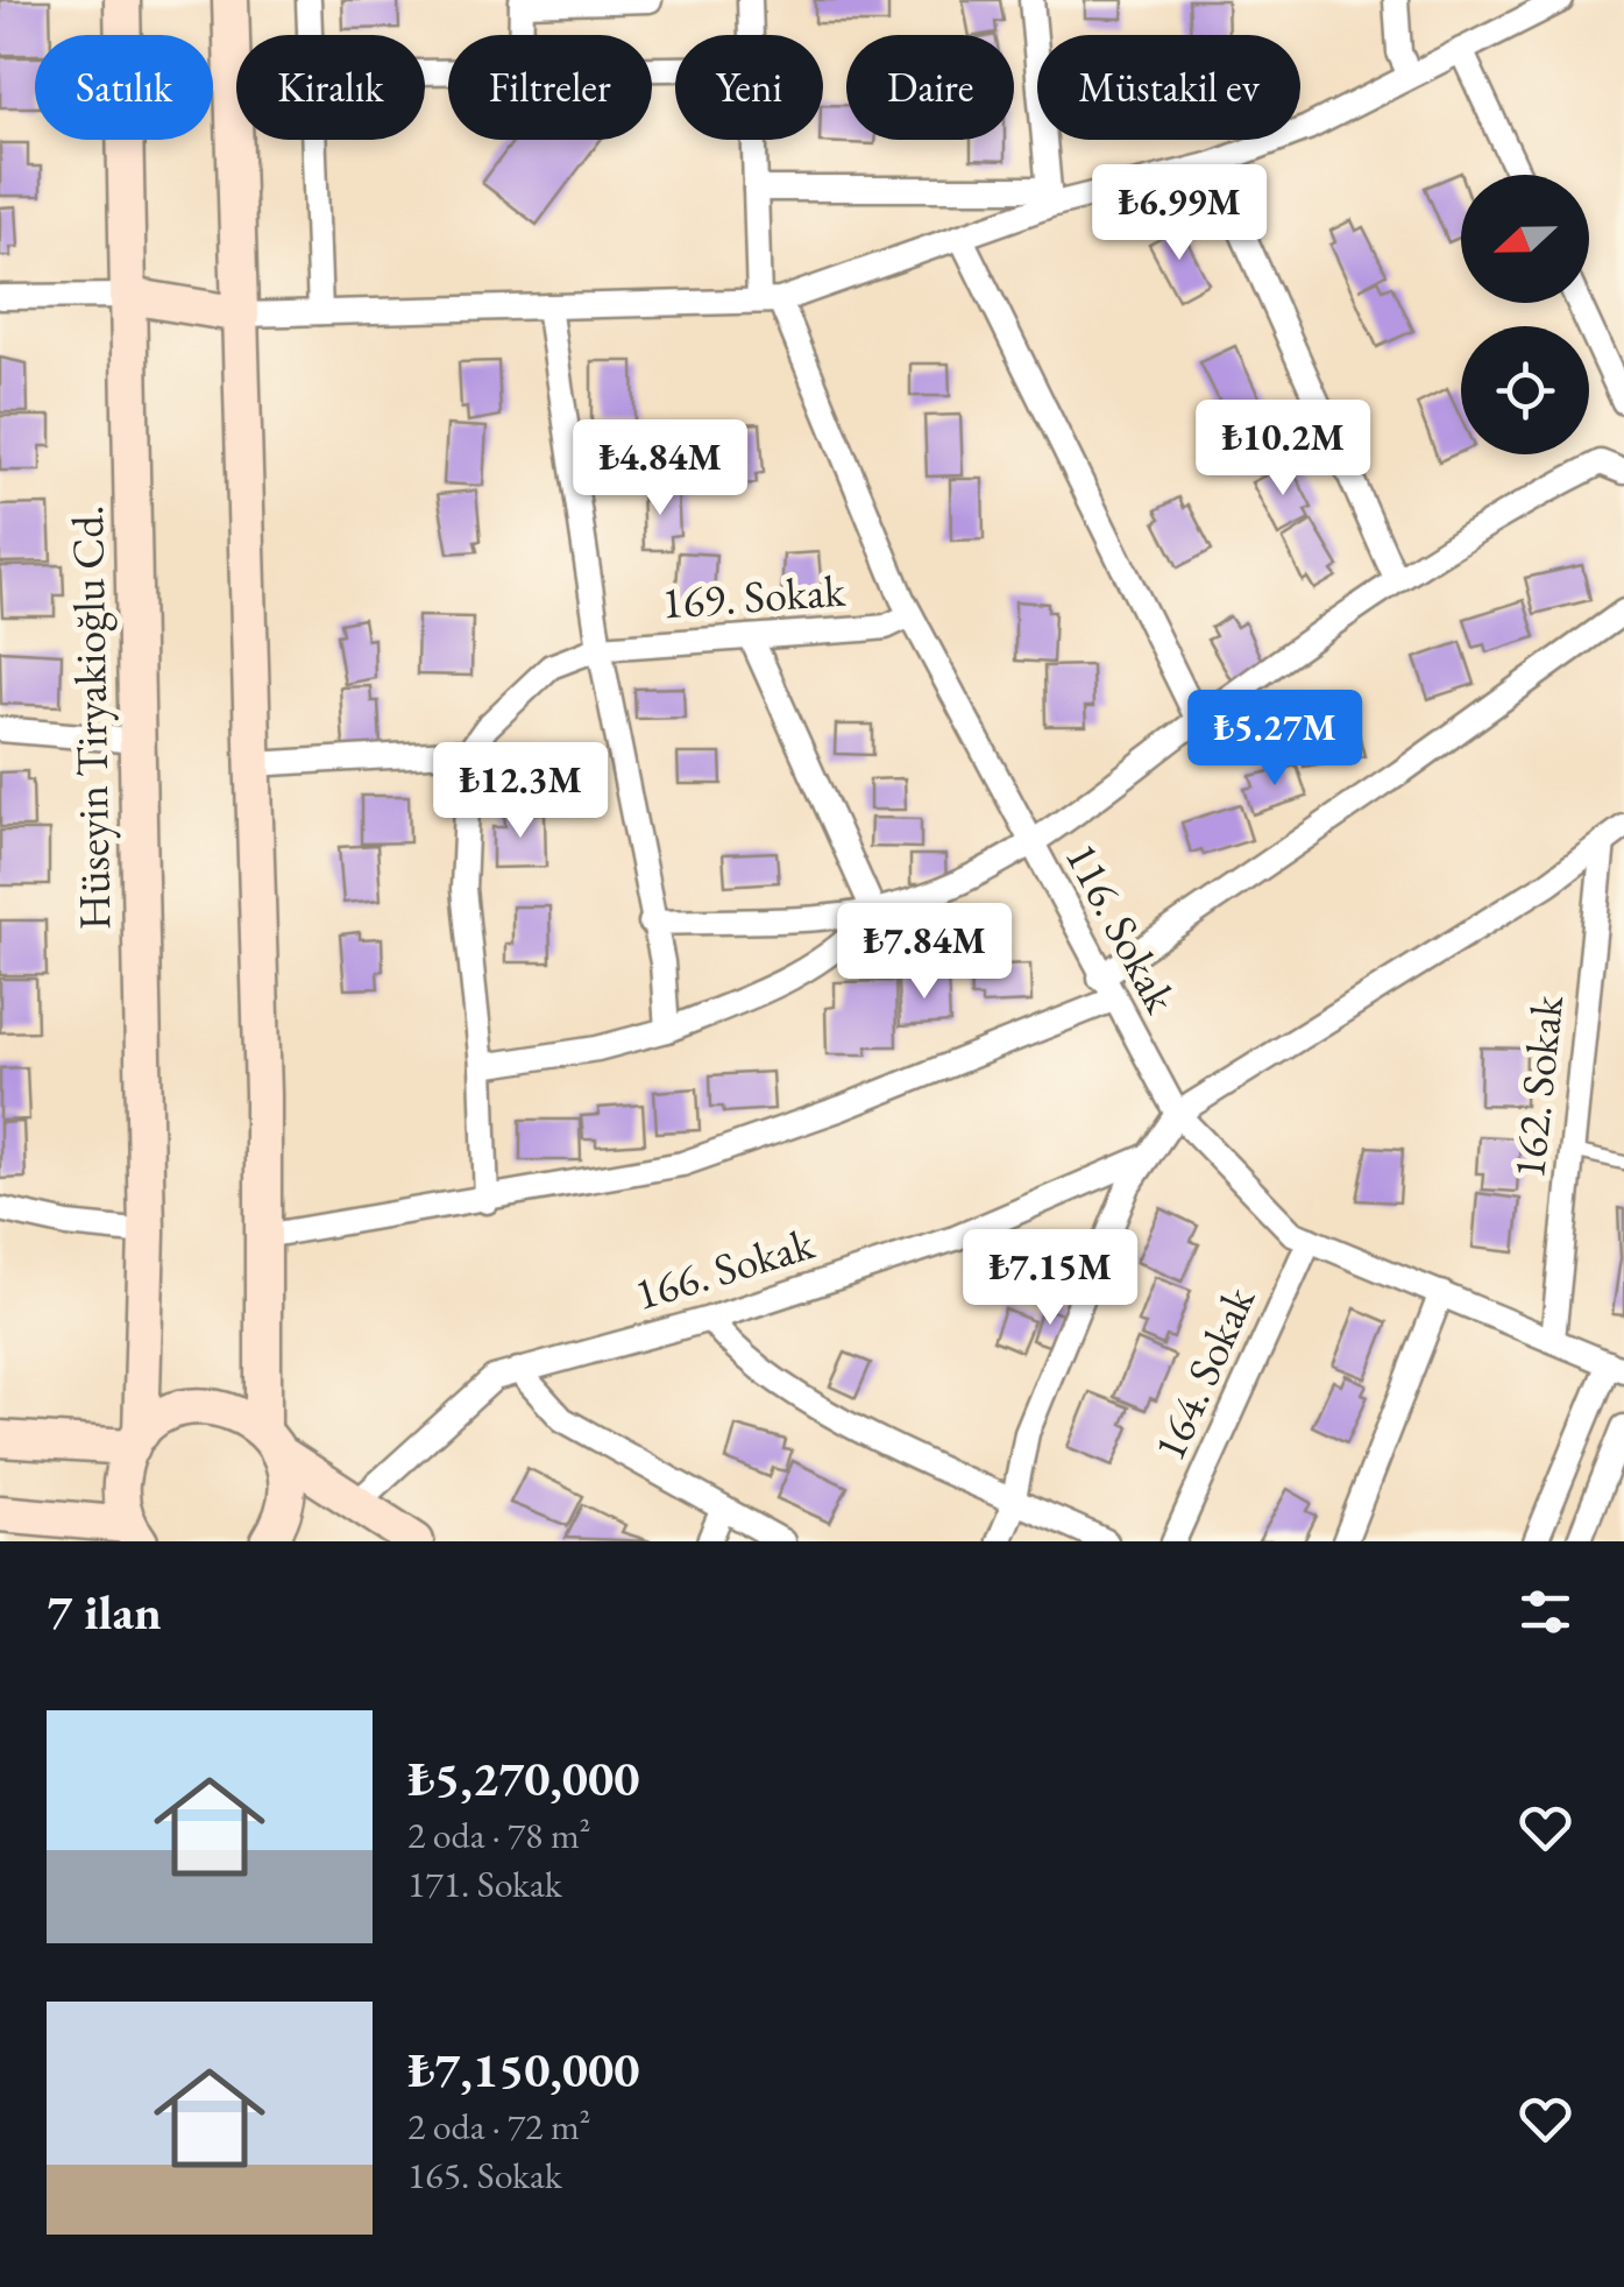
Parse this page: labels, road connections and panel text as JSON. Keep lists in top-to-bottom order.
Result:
{
  "streets": {
    "street": [
      "169. Sokak",
      "Hüseyin Tiryakioğlu Cd.",
      "116. Sokak",
      "162. Sokak",
      "166. Sokak",
      "164. Sokak"
    ]
  },
  "crossings": [
    ["169. Sokak", "116. Sokak"],
    ["116. Sokak", "162. Sokak"],
    ["116. Sokak", "164. Sokak"]
  ],
  "north": "left",
  "page": {
    "chip": [
      "Satılık",
      "Kiralık",
      "Filtreler",
      "Yeni",
      "Daire",
      "Müstakil ev"
    ],
    "price": [
      "₺6.99M",
      "₺10.2M",
      "₺4.84M",
      "₺5.27M",
      "₺12.3M",
      "₺7.84M",
      "₺7.15M"
    ],
    "heading": "7 ilan",
    "list": [
      {
        "name": "₺5,270,000",
        "note": "2 oda · 78 m² · 171. Sokak"
      },
      {
        "name": "₺7,150,000",
        "note": "2 oda · 72 m² · 165. Sokak"
      }
    ]
  }
}
